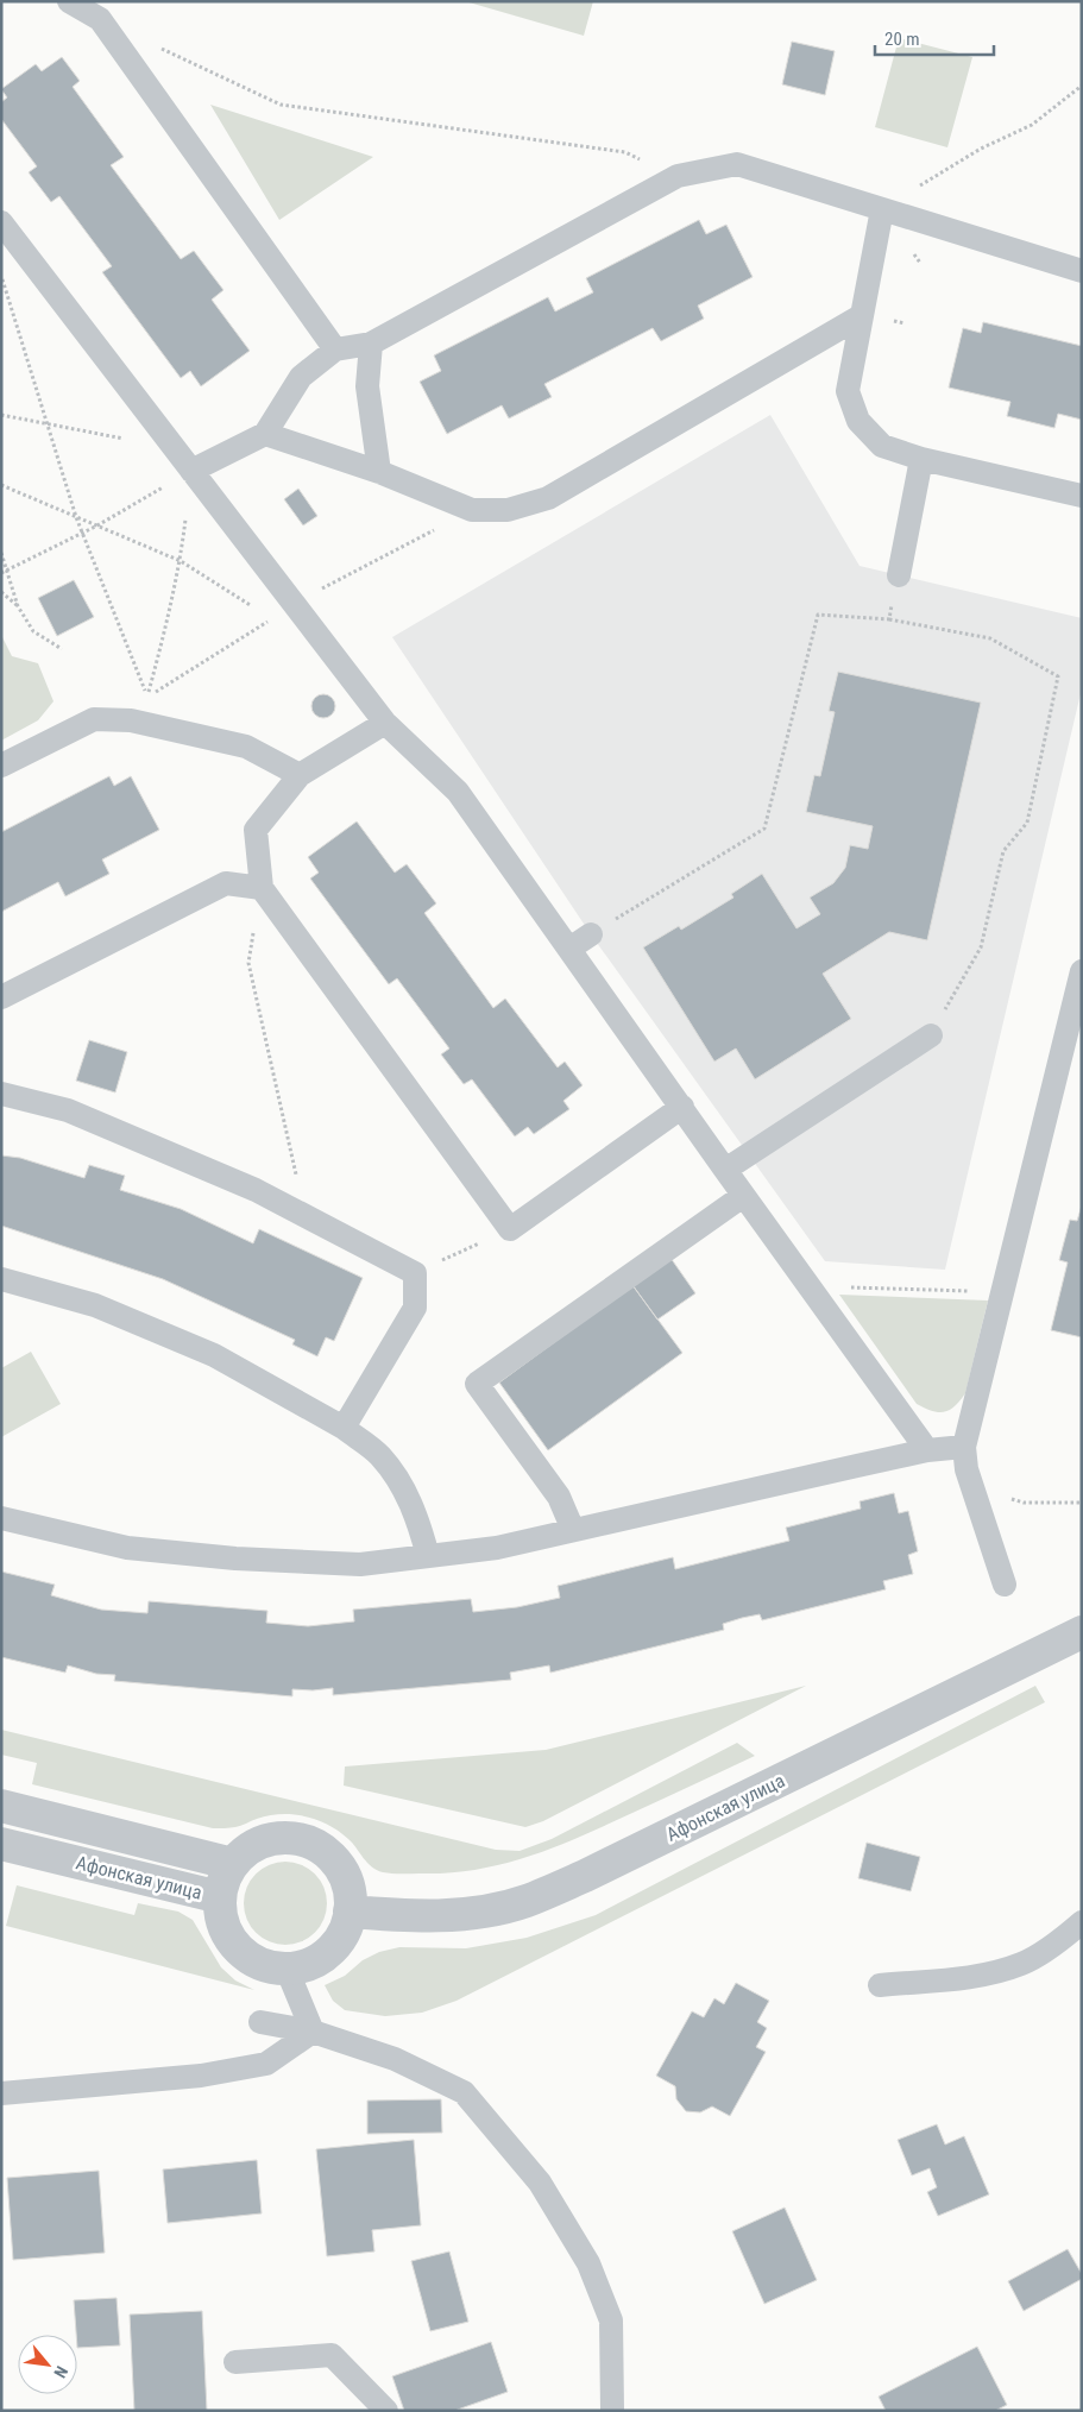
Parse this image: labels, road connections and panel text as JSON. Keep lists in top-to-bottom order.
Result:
{
  "streets": {
    "street": ["Афонская улица"]
  },
  "scale_bar": "20 m",
  "north": "bottom right"
}
